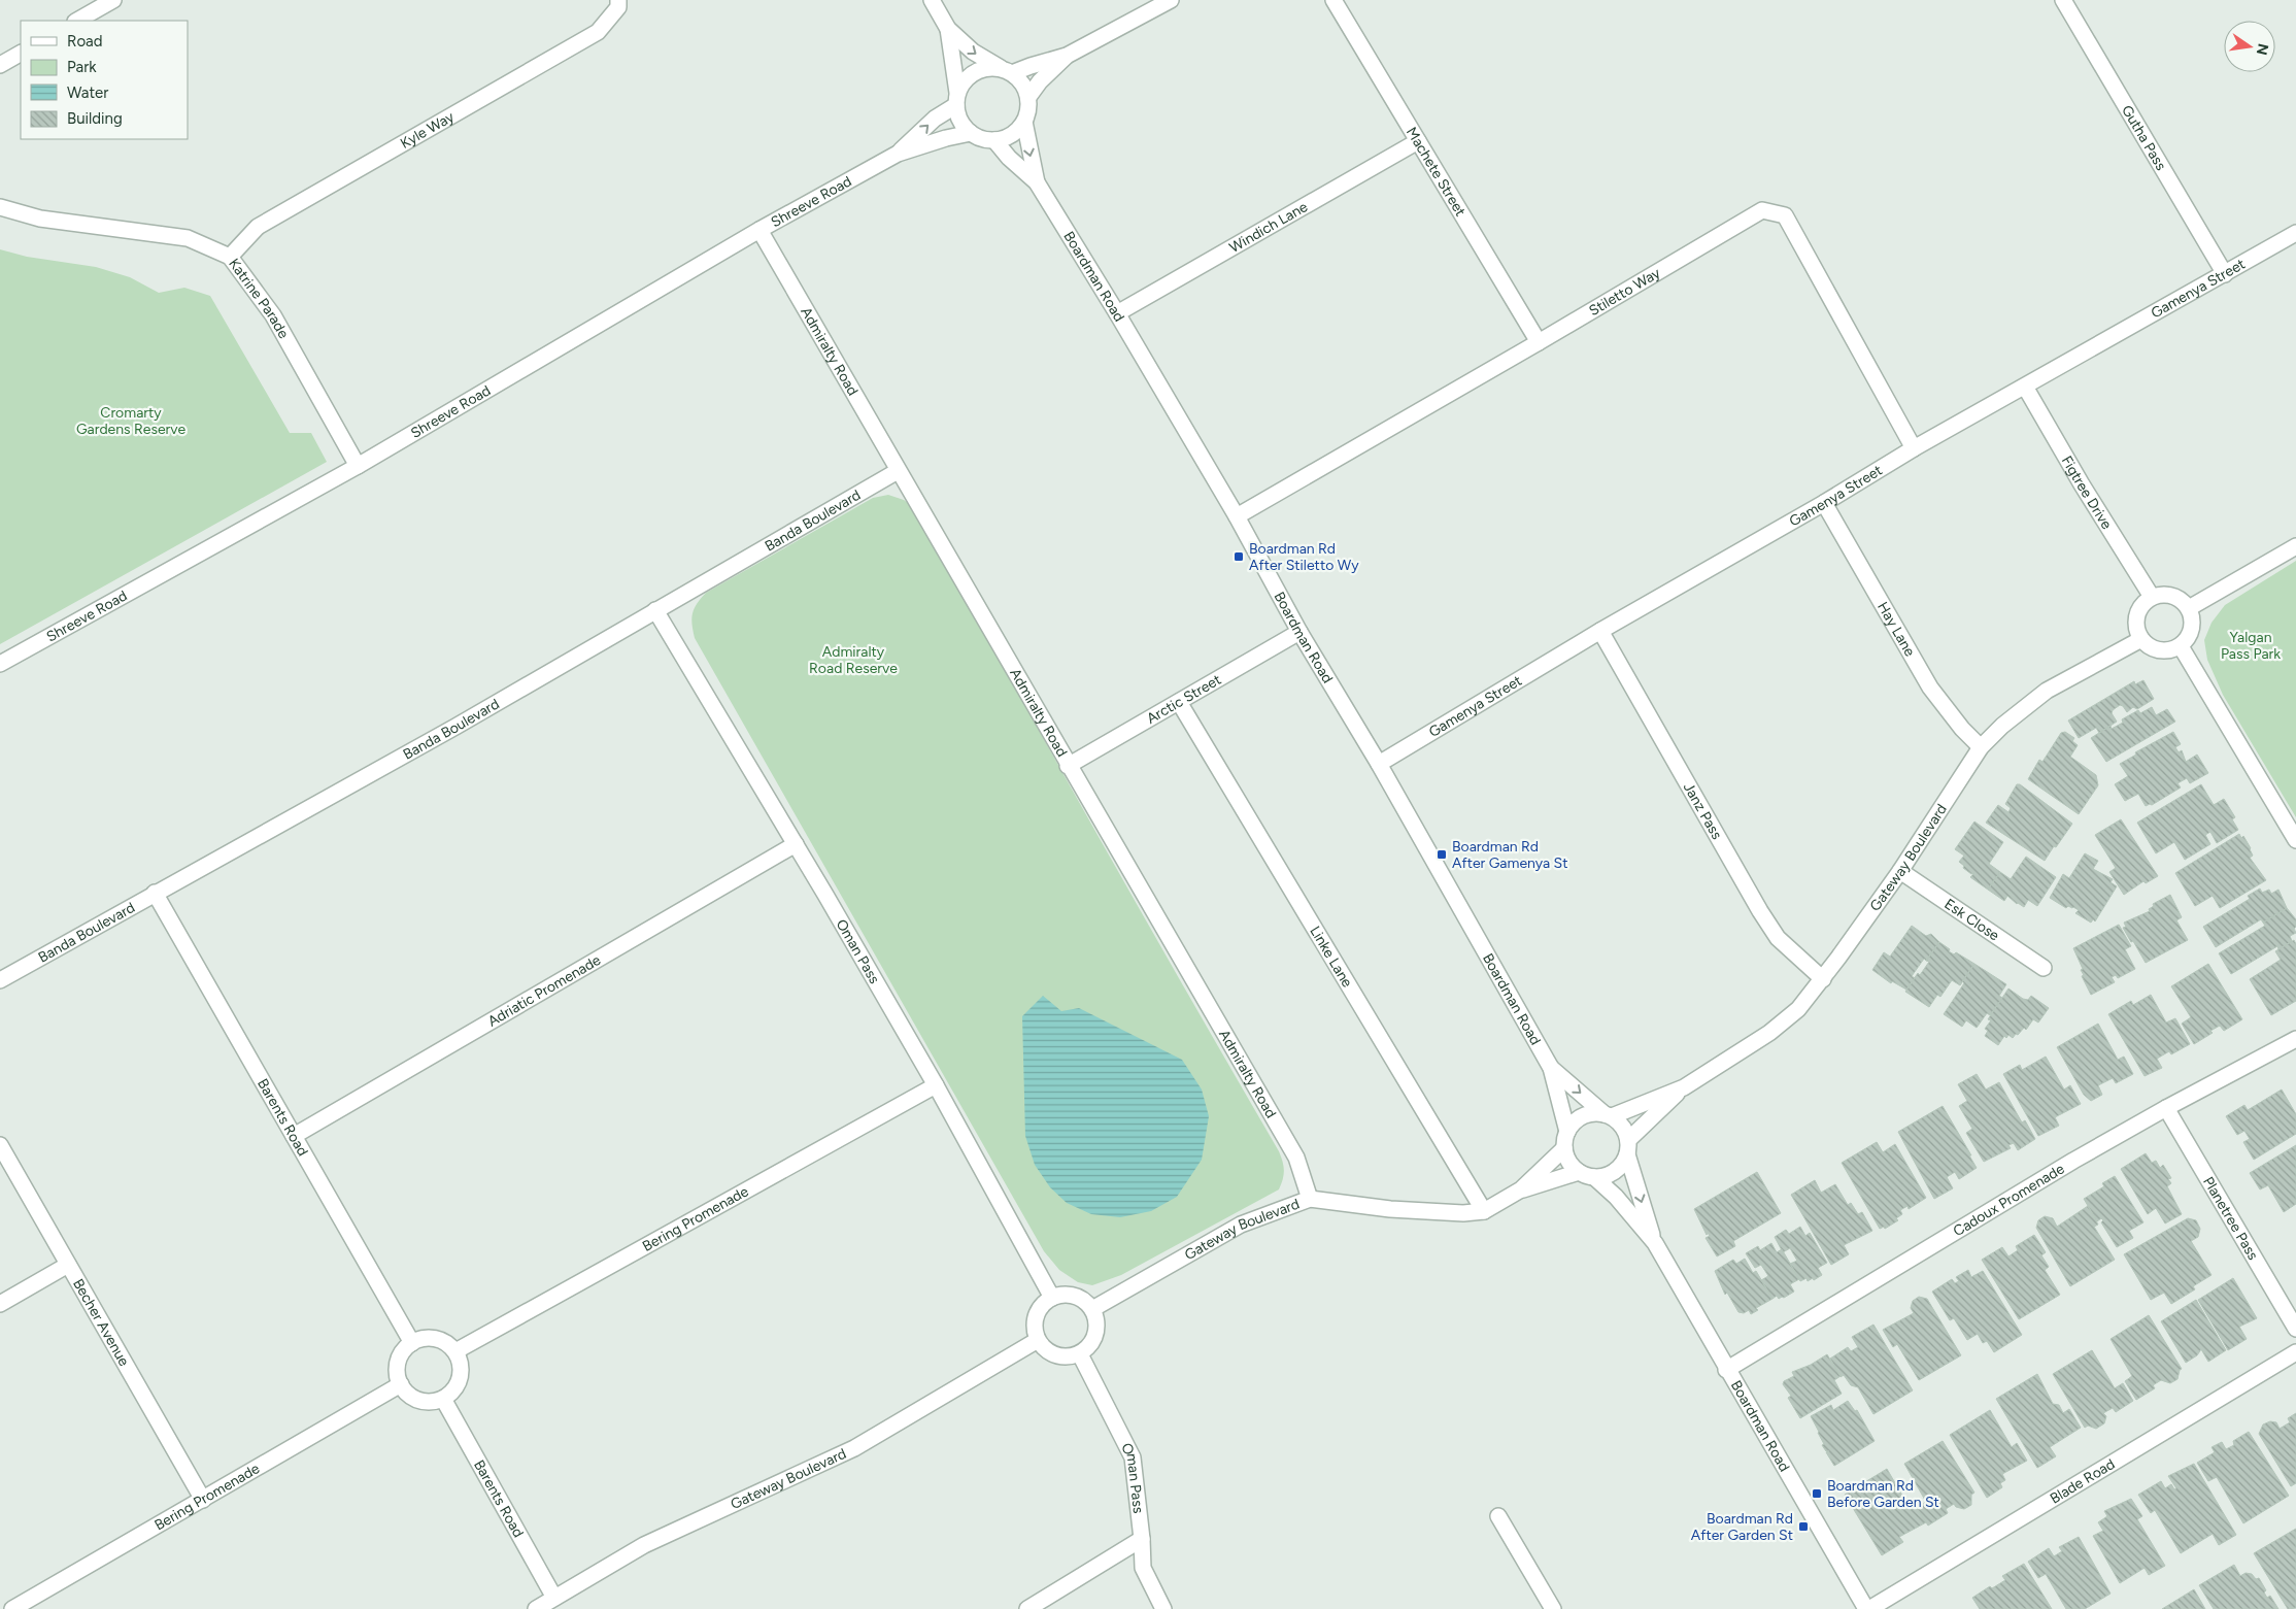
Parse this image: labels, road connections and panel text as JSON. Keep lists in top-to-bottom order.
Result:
{
  "streets": {
    "street": [
      "Kyle Way",
      "Gutha Pass",
      "Machete Street",
      "Shreeve Road",
      "Windich Lane",
      "Boardman Road",
      "Gamenya Street",
      "Stiletto Way",
      "Katrine Parade",
      "Admiralty Road",
      "Figtree Drive",
      "Banda Boulevard",
      "Hay Lane",
      "Arctic Street",
      "Janz Pass",
      "Gateway Boulevard",
      "Esk Close",
      "Oman Pass",
      "Linke Lane",
      "Adriatic Promenade",
      "Barents Road",
      "Cadoux Promenade",
      "Bering Promenade",
      "Planetree Pass",
      "Becher Avenue",
      "Blade Road"
    ]
  },
  "crossings": [
    ["Kyle Way", "Katrine Parade"],
    ["Gutha Pass", "Gamenya Street"],
    ["Machete Street", "Windich Lane"],
    ["Machete Street", "Stiletto Way"],
    ["Shreeve Road", "Boardman Road"],
    ["Shreeve Road", "Katrine Parade"],
    ["Shreeve Road", "Admiralty Road"],
    ["Windich Lane", "Boardman Road"],
    ["Boardman Road", "Gamenya Street"],
    ["Boardman Road", "Stiletto Way"],
    ["Boardman Road", "Arctic Street"],
    ["Boardman Road", "Gateway Boulevard"],
    ["Boardman Road", "Cadoux Promenade"],
    ["Boardman Road", "Blade Road"],
    ["Gamenya Street", "Stiletto Way"],
    ["Gamenya Street", "Figtree Drive"],
    ["Gamenya Street", "Hay Lane"],
    ["Gamenya Street", "Janz Pass"],
    ["Admiralty Road", "Banda Boulevard"],
    ["Admiralty Road", "Arctic Street"],
    ["Admiralty Road", "Gateway Boulevard"],
    ["Figtree Drive", "Gateway Boulevard"],
    ["Banda Boulevard", "Oman Pass"],
    ["Banda Boulevard", "Barents Road"],
    ["Hay Lane", "Gateway Boulevard"],
    ["Arctic Street", "Linke Lane"],
    ["Janz Pass", "Gateway Boulevard"],
    ["Gateway Boulevard", "Esk Close"],
    ["Gateway Boulevard", "Oman Pass"],
    ["Gateway Boulevard", "Linke Lane"],
    ["Gateway Boulevard", "Barents Road"],
    ["Oman Pass", "Adriatic Promenade"],
    ["Oman Pass", "Bering Promenade"],
    ["Adriatic Promenade", "Barents Road"],
    ["Barents Road", "Bering Promenade"],
    ["Cadoux Promenade", "Planetree Pass"],
    ["Bering Promenade", "Becher Avenue"]
  ],
  "parks": ["Cromarty Gardens Reserve", "Yalgan Pass Park", "Admiralty Road Reserve"],
  "places": {
    "transit": [
      "Boardman Rd After Stiletto Wy",
      "Boardman Rd After Gamenya St",
      "Boardman Rd Before Garden St",
      "Boardman Rd After Garden St"
    ]
  },
  "legend": [
    "Road",
    "Park",
    "Water",
    "Building"
  ],
  "north": "right"
}
